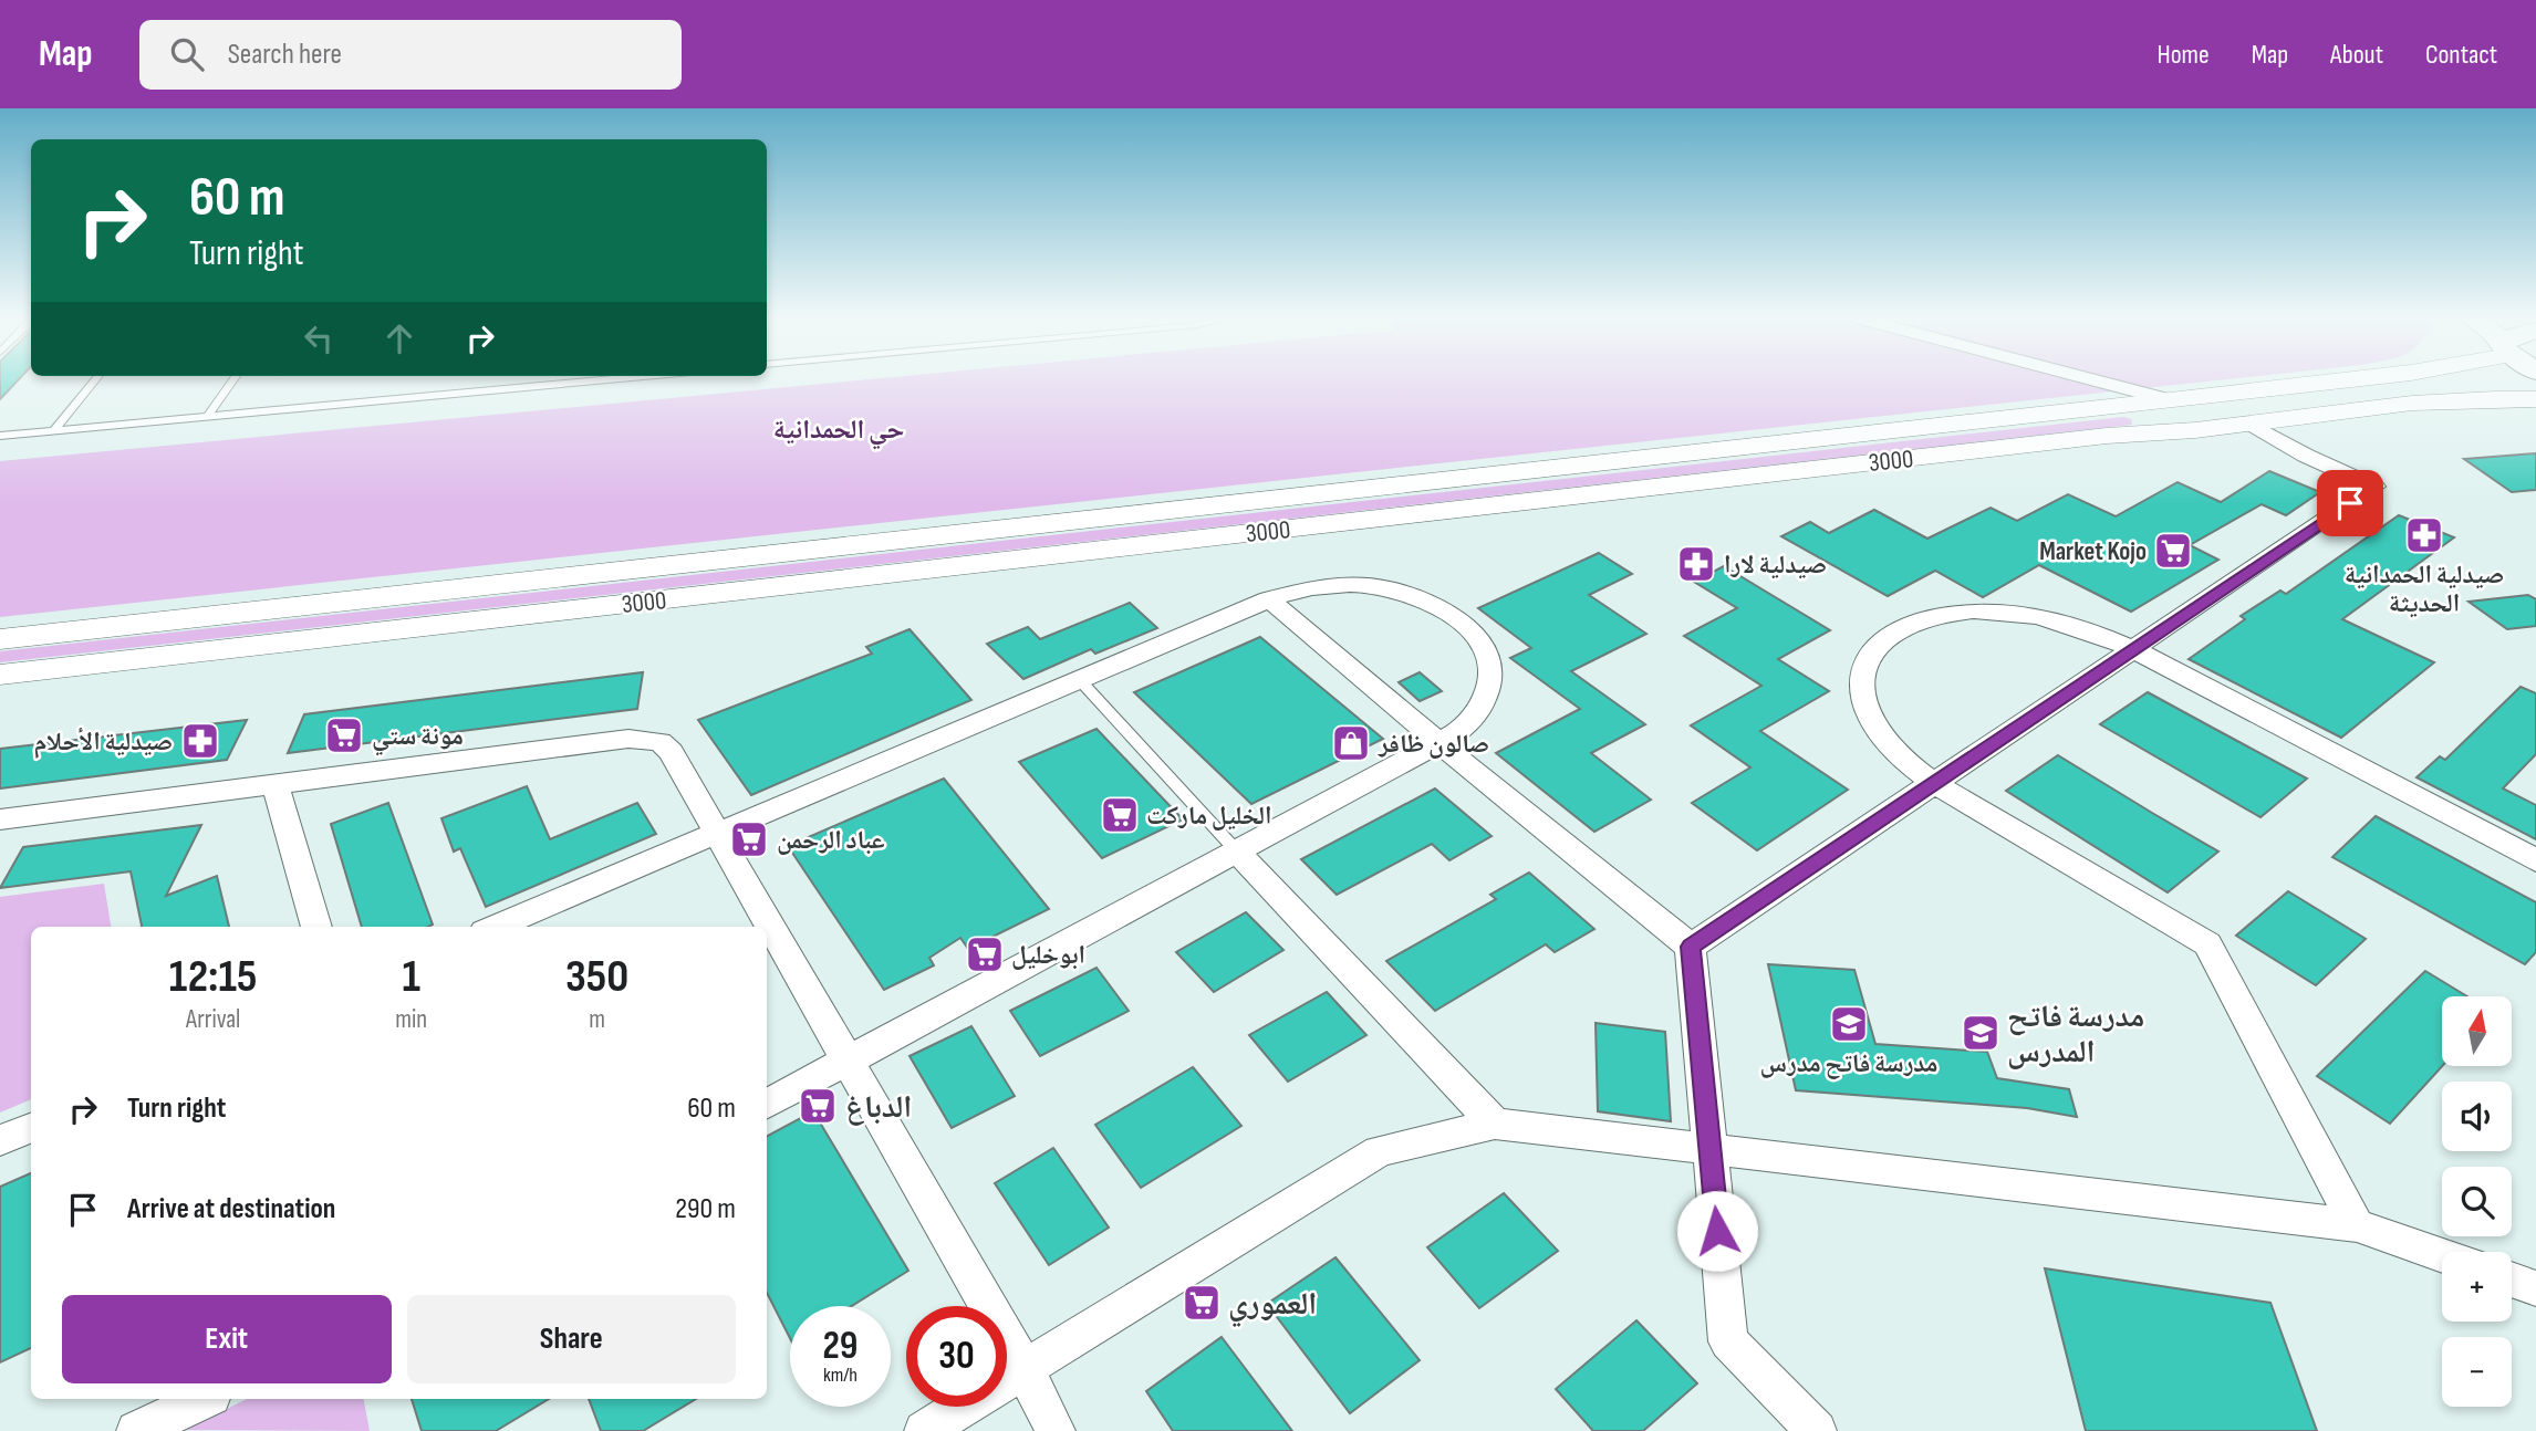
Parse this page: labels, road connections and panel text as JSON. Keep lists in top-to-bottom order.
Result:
{
  "streets": {
    "street": ["3000"]
  },
  "districts": ["حي الحمدانية"],
  "places": {
    "pharmacy": ["صيدلية الحمدانية الحديثة", "صيدلية لارا", "صيدلية الأحلام"],
    "supermarket": [
      "Market Kojo",
      "مونة ستي",
      "الخليل ماركت",
      "عباد الرحمن",
      "ابوخليل",
      "الدباغ",
      "العموري"
    ],
    "shop": ["صالون ظافر"],
    "school or university": ["مدرسة فاتح مدرس", "مدرسة فاتح المدرس"]
  },
  "north": "top",
  "page": {
    "header": "Map",
    "search": "Search here",
    "nav": [
      "Home",
      "Map",
      "About",
      "Contact"
    ],
    "turn": ["60 m", "Turn right"],
    "eta": [
      "12:15",
      "Arrival",
      "1",
      "min",
      "350",
      "m"
    ],
    "map_buttons": ["+", "−"],
    "list": [
      {
        "name": "Turn right",
        "value": "60 m"
      },
      {
        "name": "Arrive at destination",
        "value": "290 m"
      }
    ],
    "buttons": ["Exit", "Share"],
    "speed": "29 km/h",
    "limit": "30"
  }
}
